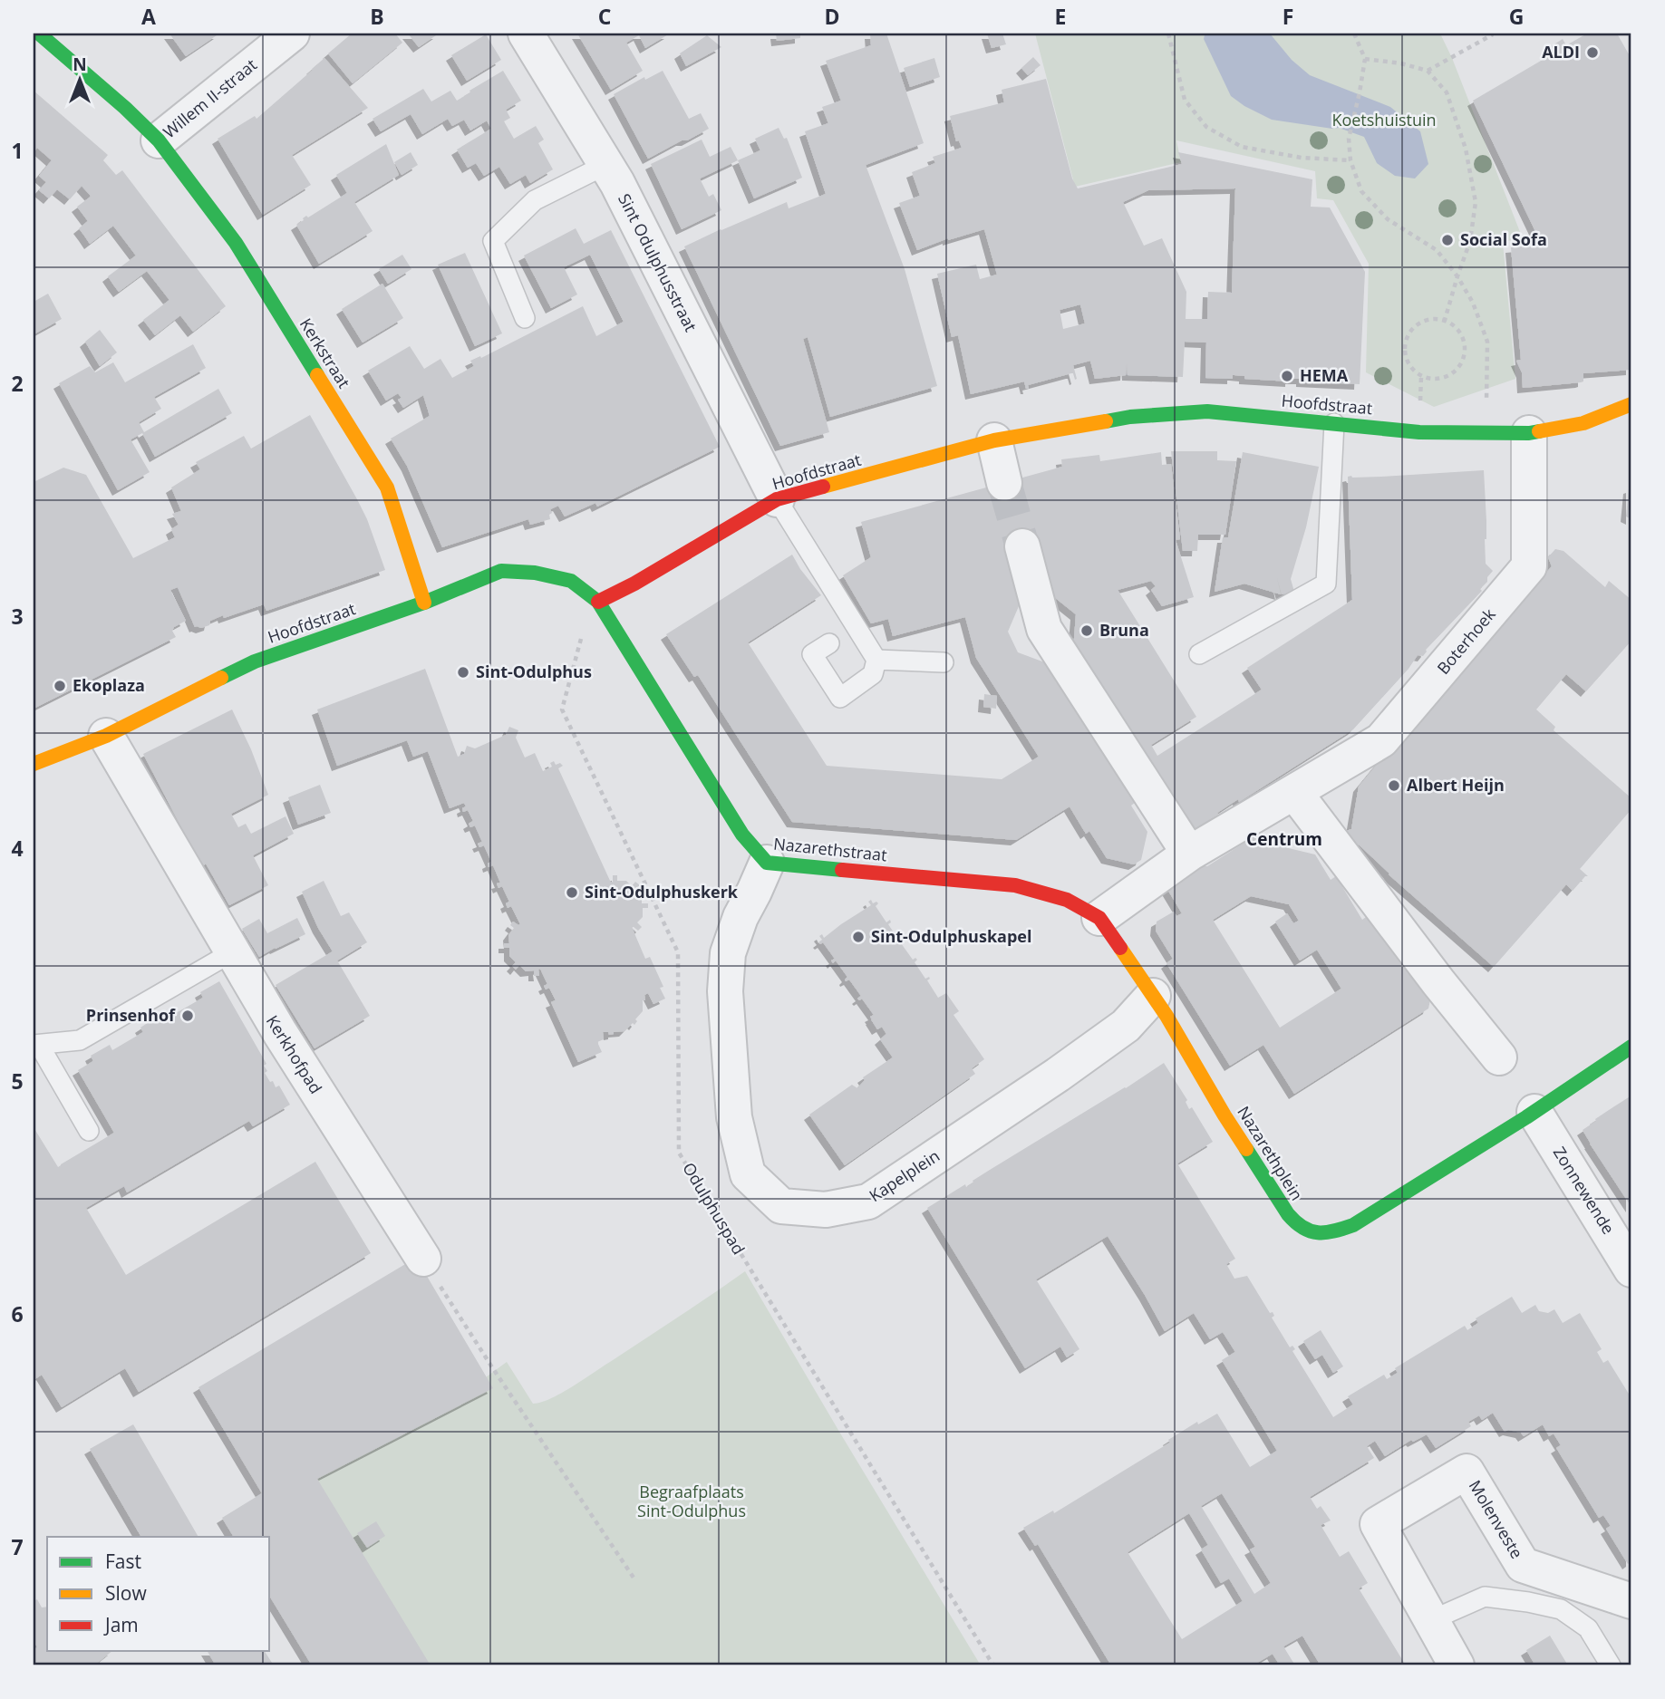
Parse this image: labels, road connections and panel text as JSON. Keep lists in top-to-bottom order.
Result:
{
  "streets": {
    "street": [
      "Willem II-straat",
      "Sint Odulphusstraat",
      "Kerkstraat",
      "Hoofdstraat",
      "Boterhoek",
      "Nazarethstraat",
      "Kerkhofpad",
      "Nazarethplein",
      "Kapelplein",
      "Zonnewende",
      "Molenveste"
    ],
    "path": ["Odulphuspad"]
  },
  "crossings": [
    ["Willem II-straat", "Kerkstraat"],
    ["Sint Odulphusstraat", "Hoofdstraat"],
    ["Kerkstraat", "Hoofdstraat"],
    ["Hoofdstraat", "Boterhoek"],
    ["Hoofdstraat", "Nazarethstraat"],
    ["Hoofdstraat", "Kerkhofpad"],
    ["Hoofdstraat", "Odulphuspad"],
    ["Boterhoek", "Nazarethstraat"],
    ["Nazarethstraat", "Nazarethplein"],
    ["Nazarethstraat", "Kapelplein"],
    ["Nazarethstraat", "Odulphuspad"],
    ["Nazarethplein", "Kapelplein"],
    ["Nazarethplein", "Zonnewende"]
  ],
  "districts": ["Centrum"],
  "parks": ["Koetshuistuin", "Begraafplaats Sint-Odulphus"],
  "places": [
    "ALDI",
    "Social Sofa",
    "HEMA",
    "Bruna",
    "Sint-Odulphus",
    "Ekoplaza",
    "Albert Heijn",
    "Sint-Odulphuskerk",
    "Sint-Odulphuskapel",
    "Prinsenhof"
  ],
  "legend": ["Fast", "Slow", "Jam"],
  "north": "top",
  "grid": {
    "columns": [
      "A",
      "B",
      "C",
      "D",
      "E",
      "F",
      "G"
    ],
    "rows": [
      "1",
      "2",
      "3",
      "4",
      "5",
      "6",
      "7"
    ]
  }
}
